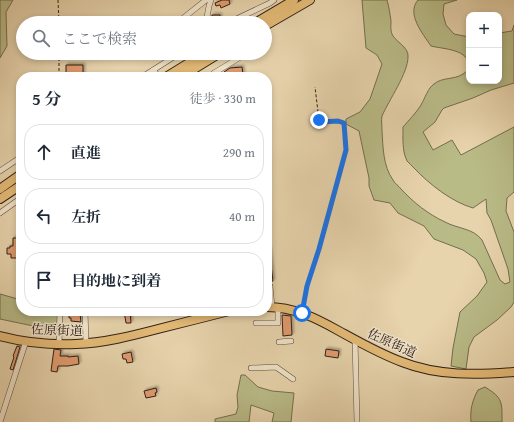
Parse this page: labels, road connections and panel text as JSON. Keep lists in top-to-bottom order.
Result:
{
  "streets": {
    "highway": ["佐原街道"]
  },
  "page": {
    "map_buttons": ["+", "−"],
    "search": "ここで検索",
    "heading": ["5 分", "徒歩 · 330 m"],
    "list": [
      ["直進", "290 m"],
      ["左折", "40 m"],
      "目的地に到着"
    ]
  }
}
